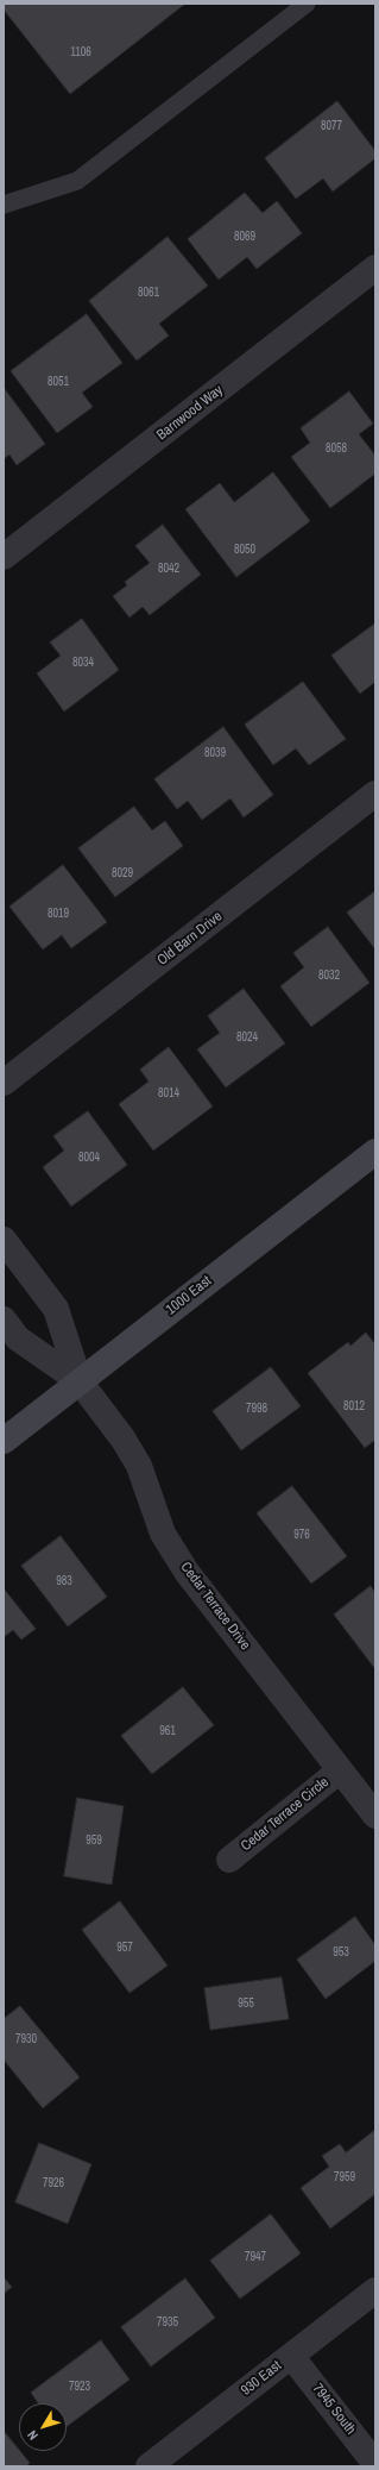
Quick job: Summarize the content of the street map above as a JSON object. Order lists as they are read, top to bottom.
{
  "streets": {
    "street": [
      "Barnwood Way",
      "Old Barn Drive",
      "1000 East",
      "Cedar Terrace Drive",
      "Cedar Terrace Circle",
      "930 East",
      "7945 South"
    ]
  },
  "crossings": [
    ["1000 East", "Cedar Terrace Drive"],
    ["Cedar Terrace Drive", "Cedar Terrace Circle"],
    ["930 East", "7945 South"]
  ],
  "house_numbers": [
    "1106",
    "8077",
    "8069",
    "8061",
    "8051",
    "8058",
    "8050",
    "8042",
    "8034",
    "8039",
    "8029",
    "8019",
    "8032",
    "8024",
    "8014",
    "8004",
    "8012",
    "7998",
    "976",
    "983",
    "961",
    "959",
    "957",
    "953",
    "955",
    "7930",
    "7959",
    "7926",
    "7947",
    "7935",
    "7923"
  ],
  "north": "bottom left"
}
